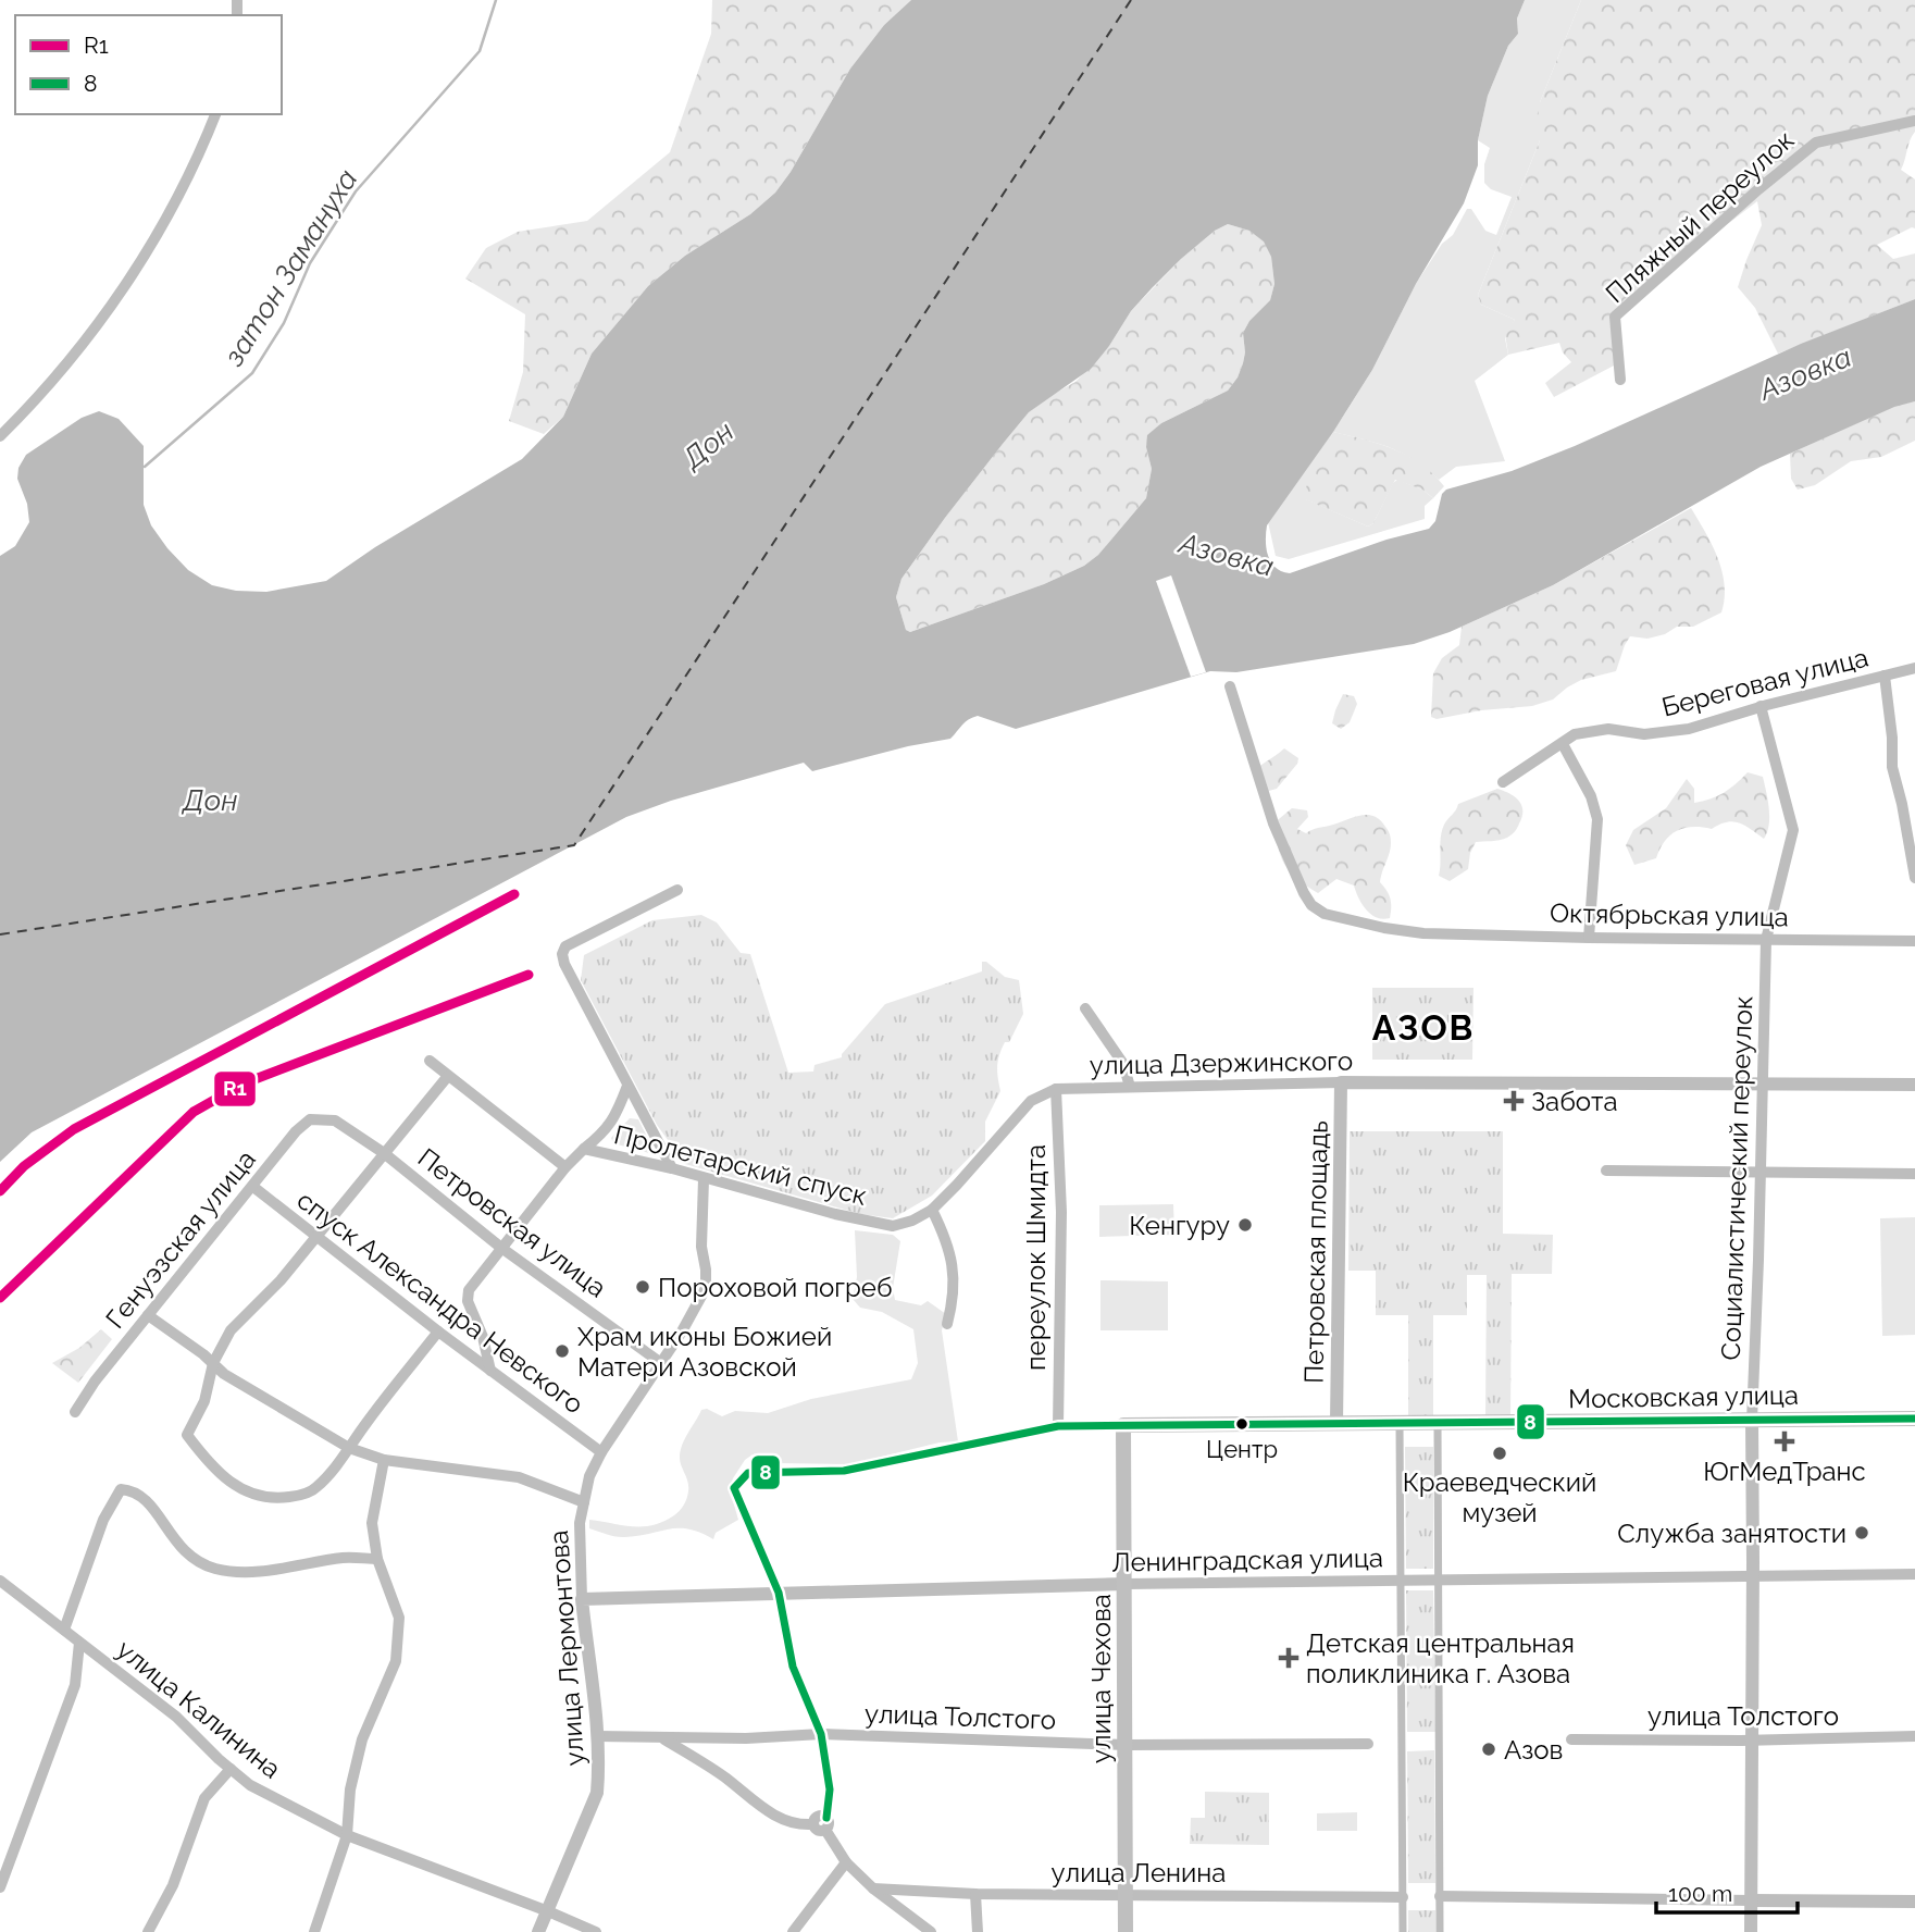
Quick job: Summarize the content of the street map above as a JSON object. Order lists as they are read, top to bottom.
{
  "streets": {
    "main road": ["Московская улица", "улица Чехова"],
    "street": [
      "Пляжный переулок",
      "Береговая улица",
      "Октябрьская улица",
      "улица Дзержинского",
      "Пролетарский спуск",
      "Социалистический переулок",
      "Петровская улица",
      "Генуэзская улица",
      "Петровская площадь",
      "переулок Шмидта",
      "спуск Александра Невского",
      "Ленинградская улица",
      "улица Лермонтова",
      "улица Калинина",
      "улица Толстого",
      "улица Ленина"
    ]
  },
  "crossings": [
    ["Береговая улица", "Социалистический переулок"],
    ["Октябрьская улица", "Социалистический переулок"],
    ["улица Дзержинского", "Пролетарский спуск"],
    ["улица Дзержинского", "Социалистический переулок"],
    ["улица Дзержинского", "Петровская площадь"],
    ["улица Дзержинского", "переулок Шмидта"],
    ["Пролетарский спуск", "Петровская улица"],
    ["Пролетарский спуск", "спуск Александра Невского"],
    ["Пролетарский спуск", "улица Лермонтова"],
    ["Социалистический переулок", "Московская улица"],
    ["Социалистический переулок", "Ленинградская улица"],
    ["Социалистический переулок", "улица Толстого"],
    ["Петровская улица", "Генуэзская улица"],
    ["Петровская улица", "улица Лермонтова"],
    ["Генуэзская улица", "спуск Александра Невского"],
    ["Петровская площадь", "Московская улица"],
    ["переулок Шмидта", "Московская улица"],
    ["спуск Александра Невского", "улица Лермонтова"],
    ["Московская улица", "Ленинградская улица"],
    ["Московская улица", "улица Чехова"],
    ["Ленинградская улица", "улица Лермонтова"],
    ["Ленинградская улица", "улица Чехова"],
    ["улица Лермонтова", "улица Калинина"],
    ["улица Лермонтова", "улица Толстого"],
    ["улица Чехова", "улица Толстого"],
    ["улица Чехова", "улица Ленина"]
  ],
  "districts": ["АЗОВ"],
  "water": ["затон Замануха", "Азовка", "Дон"],
  "places": {
    "health": ["Забота", "ЮгМедТранс", "Детская центральная поликлиника г. Азова"],
    "other": [
      "Кенгуру",
      "Пороховой погреб",
      "Храм иконы Божией Матери Азовской",
      "Центр",
      "Краеведческий музей",
      "Служба занятости",
      "Азов"
    ]
  },
  "lines": ["transit line R1", "transit line 8"],
  "legend": ["R1", "8"],
  "scale_bar": "100 m"
}
